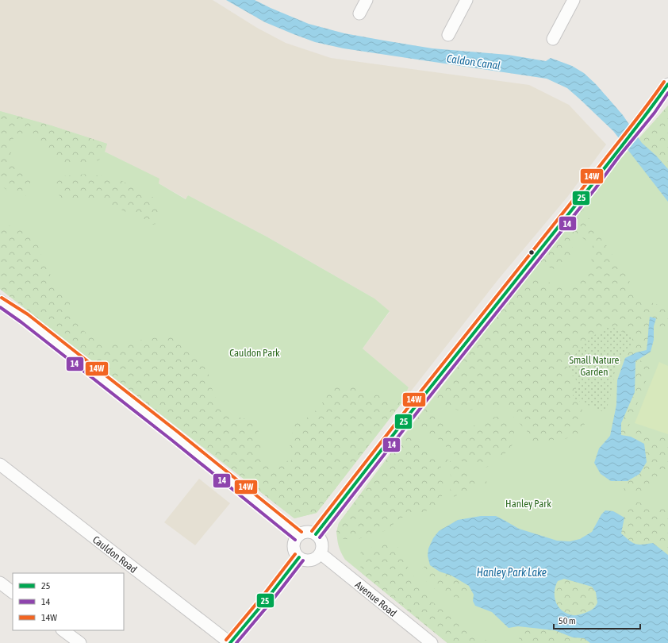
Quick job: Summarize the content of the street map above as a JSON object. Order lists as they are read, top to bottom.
{
  "streets": {
    "street": ["Cauldon Road", "Avenue Road"]
  },
  "water": ["Caldon Canal", "Hanley Park Lake"],
  "parks": ["Cauldon Park", "Small Nature Garden", "Hanley Park"],
  "lines": ["transit line 14W", "transit line 25", "transit line 14"],
  "legend": ["25", "14", "14W"],
  "scale_bar": "50 m"
}
